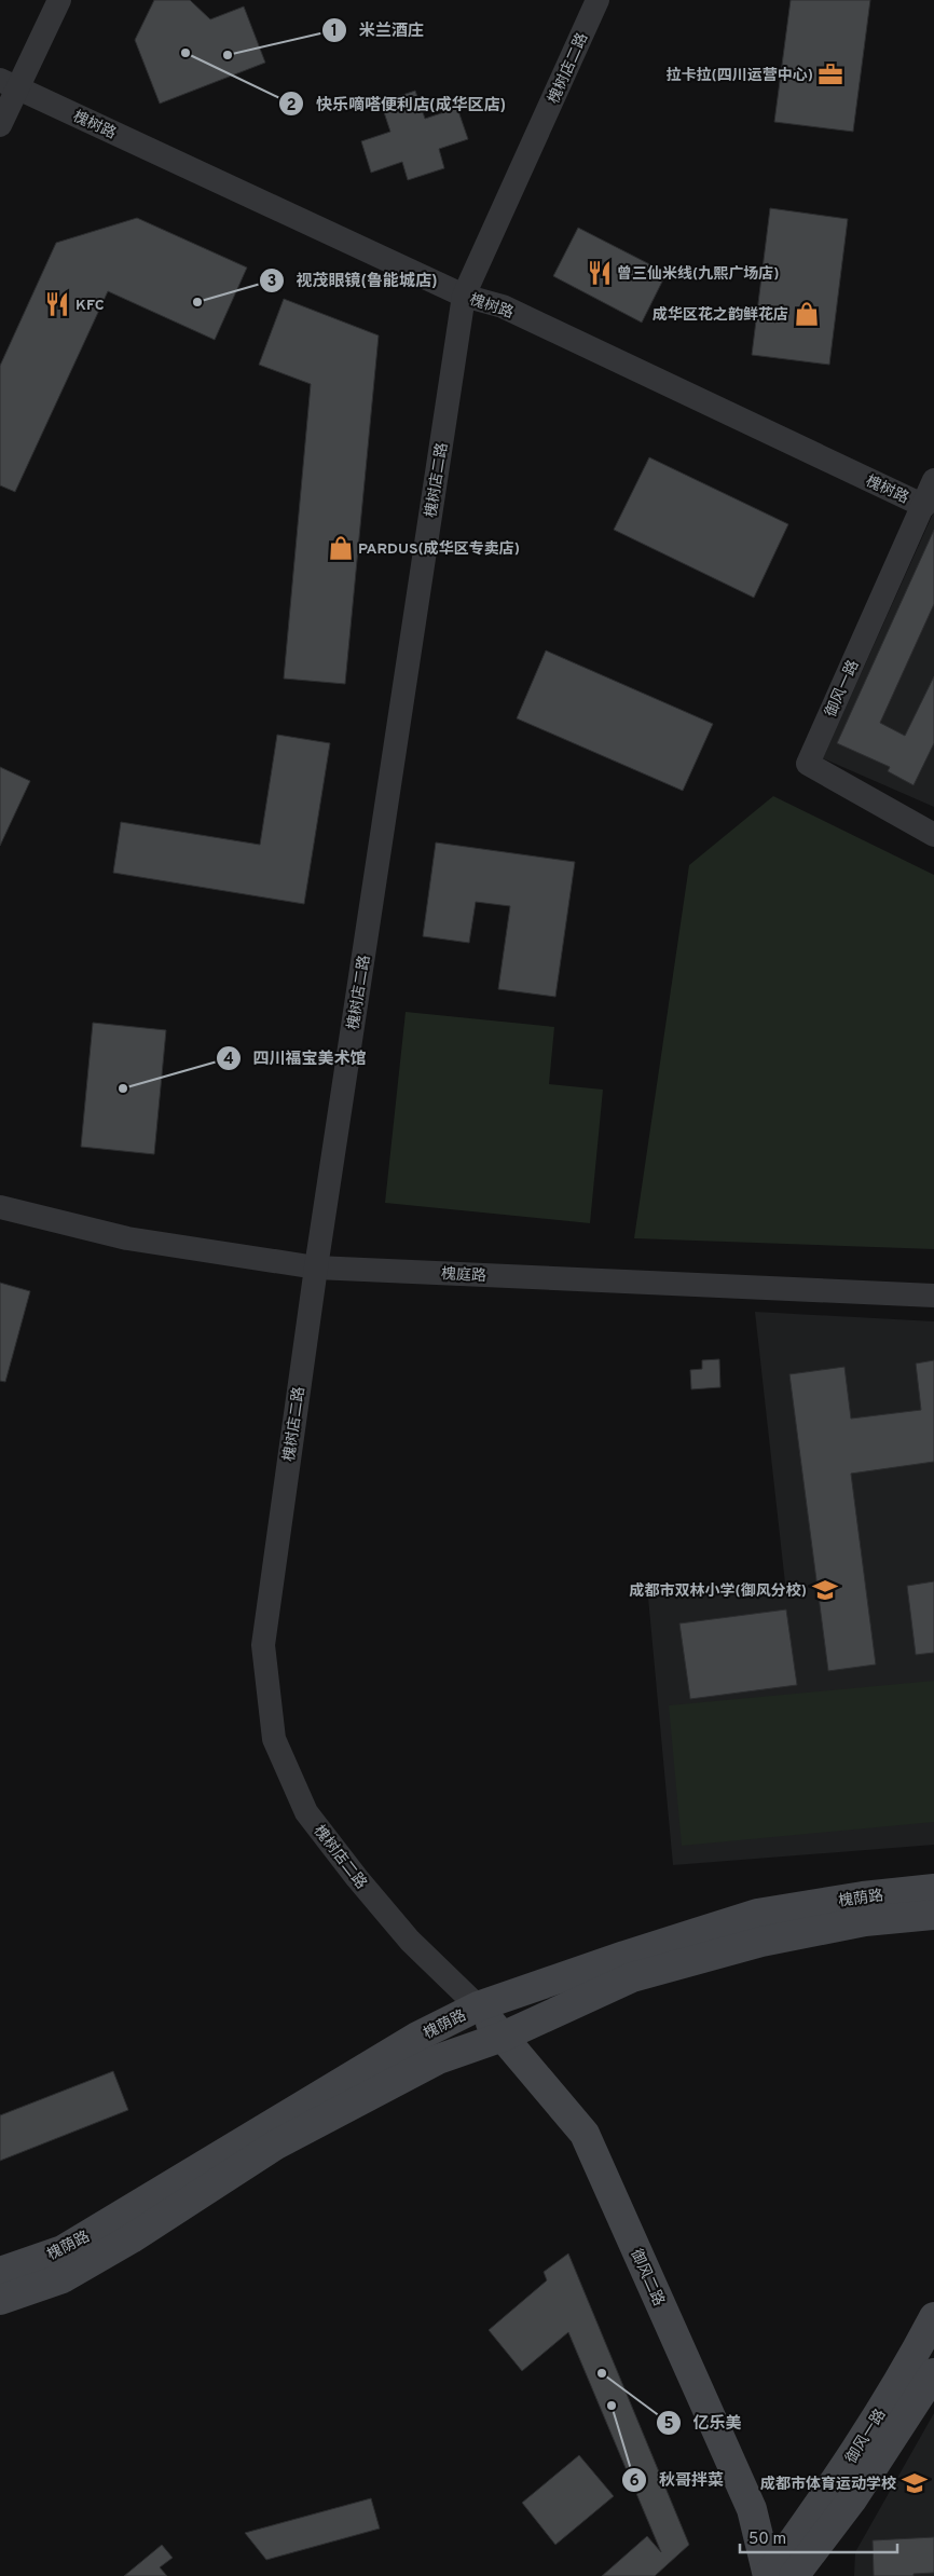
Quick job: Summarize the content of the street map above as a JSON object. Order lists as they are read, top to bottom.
{
  "streets": {
    "main road": ["御风一路", "槐荫路", "御风二路"],
    "street": ["槐树店二路", "槐树路", "槐庭路"]
  },
  "crossings": [
    ["槐树店二路", "槐树路"],
    ["槐树店二路", "槐庭路"],
    ["槐树店二路", "槐荫路"],
    ["槐树店二路", "御风二路"],
    ["槐树路", "御风一路"],
    ["御风一路", "御风二路"],
    ["槐荫路", "御风二路"]
  ],
  "places": {
    "other": [
      "快乐嘀嗒便利店(成华区店)",
      "米兰酒庄",
      "视茂眼镜(鲁能城店)",
      "四川福宝美术馆",
      "亿乐美",
      "秋哥拌菜"
    ],
    "office": ["拉卡拉(四川运营中心)"],
    "restaurant": ["曾三仙米线(九熙广场店)", "KFC"],
    "shop": ["成华区花之韵鲜花店", "PARDUS(成华区专卖店)"],
    "school or university": ["成都市双林小学(御风分校)", "成都市体育运动学校"]
  },
  "scale_bar": "50 m"
}
